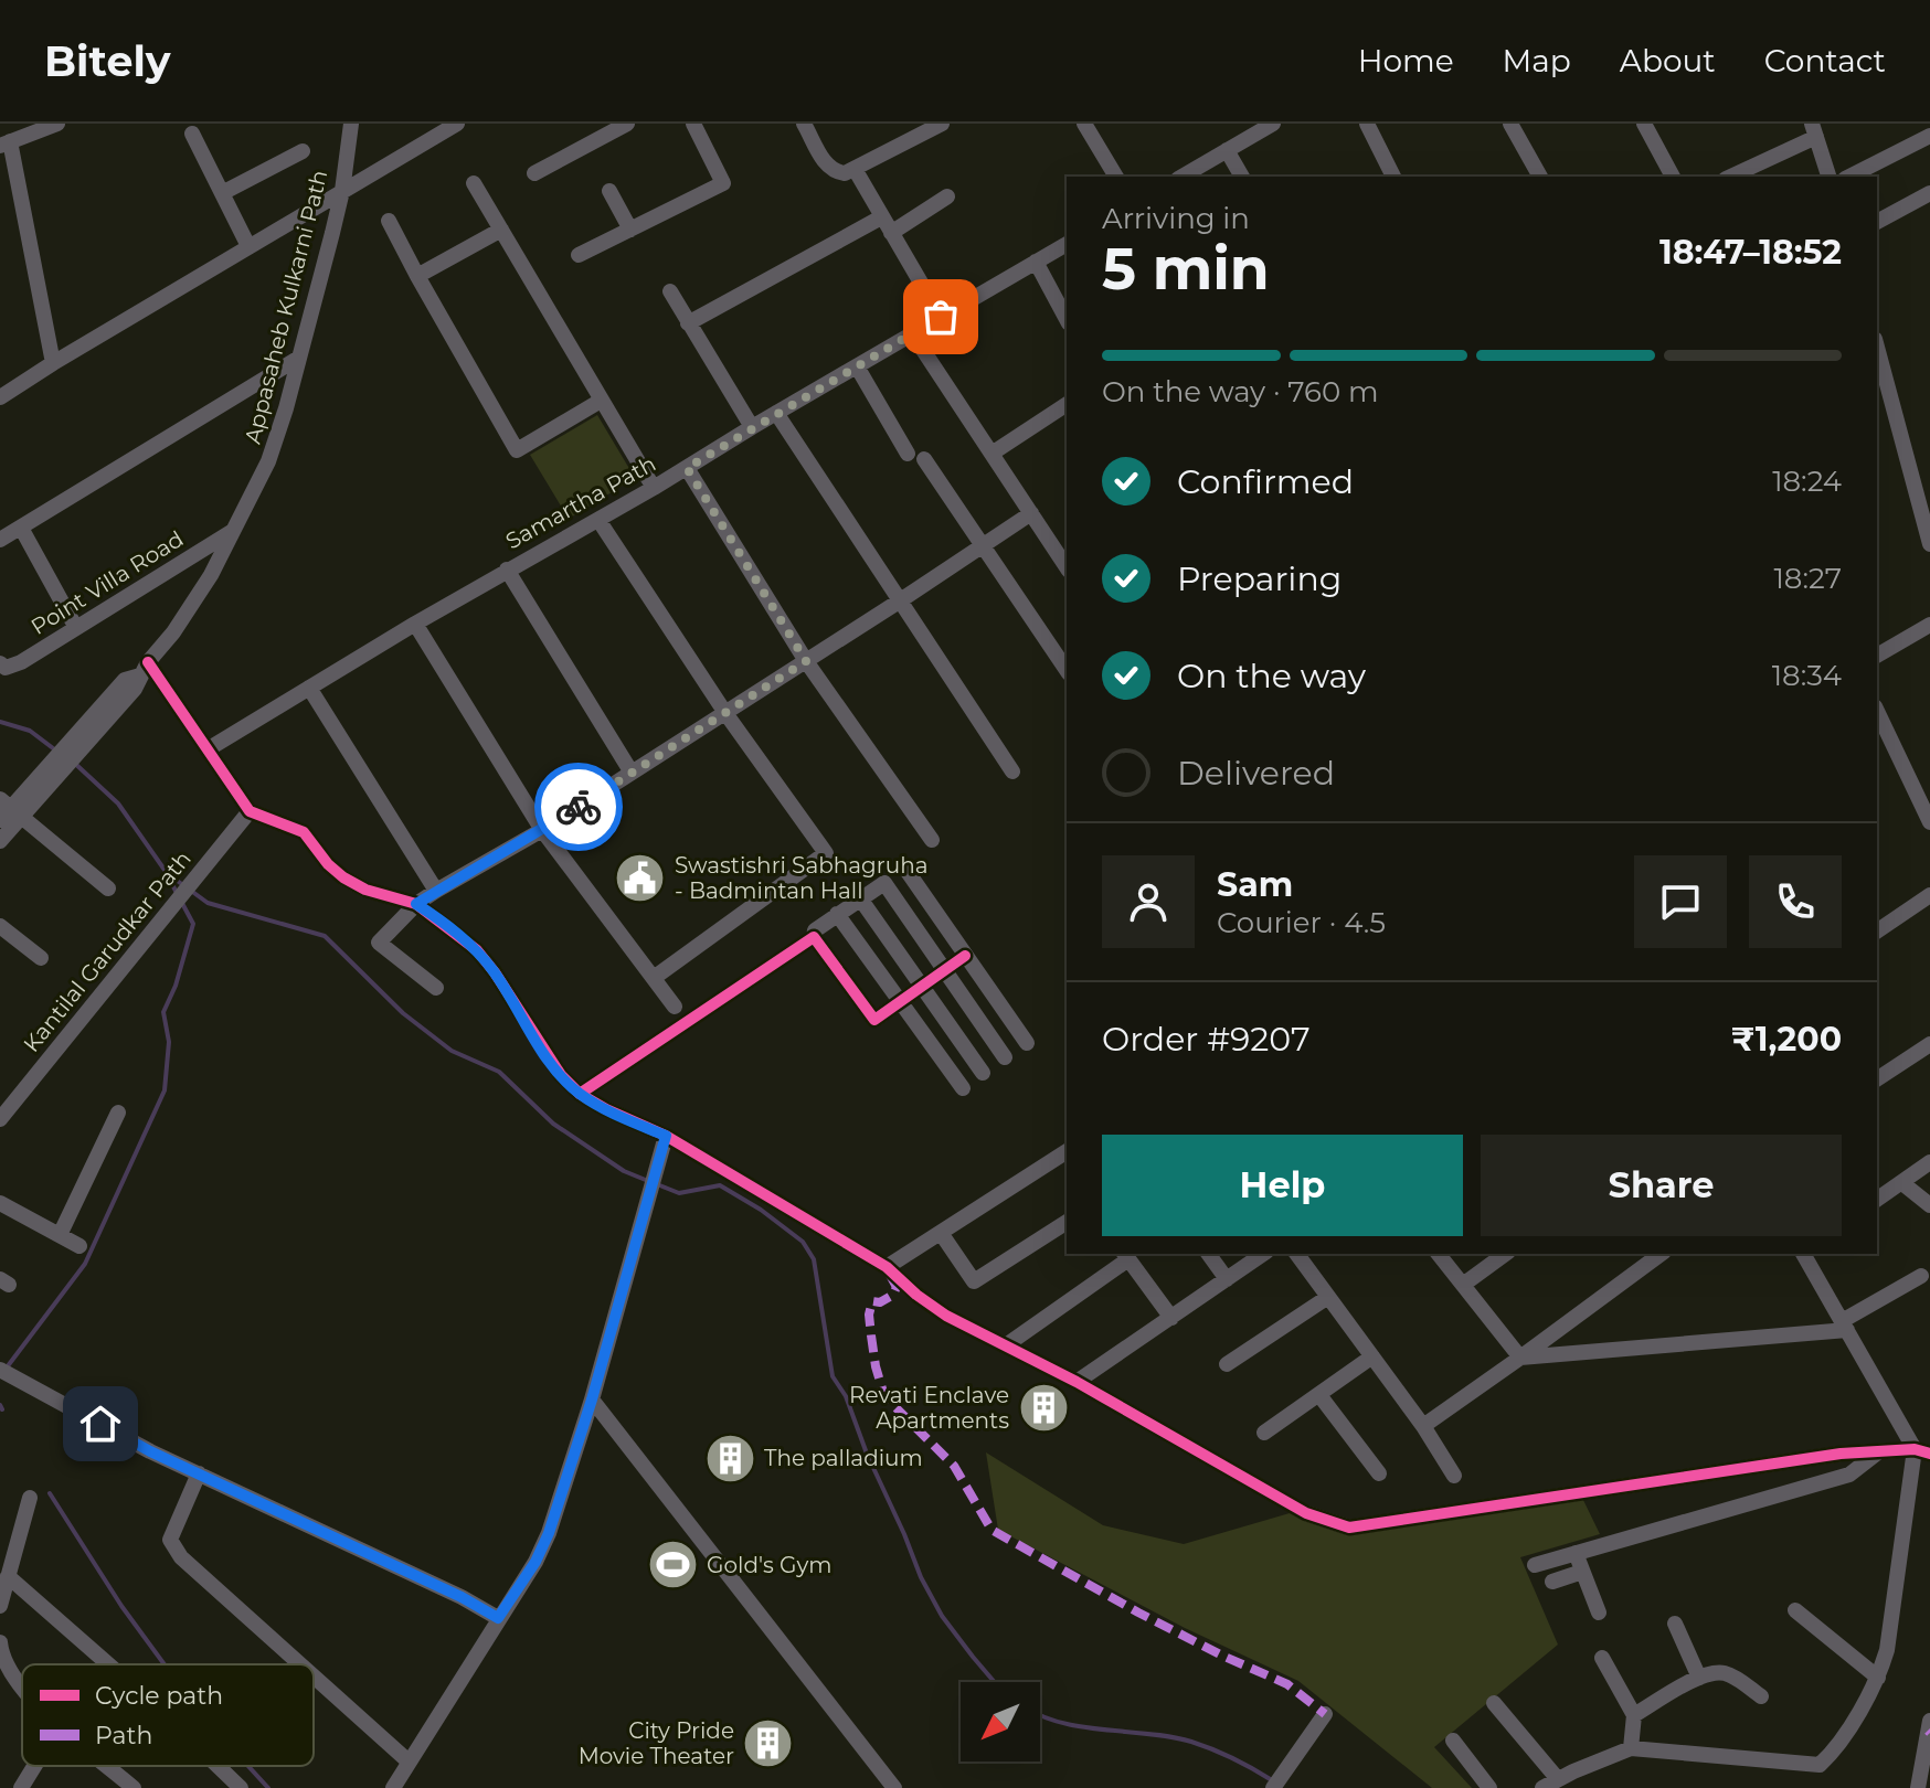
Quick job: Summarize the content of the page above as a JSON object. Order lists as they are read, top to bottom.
{
  "streets": {
    "street": [
      "Appasaheb Kulkarni Path",
      "Samartha Path",
      "Point Villa Road",
      "Kantilal Garudkar Path"
    ]
  },
  "crossings": [
    ["Appasaheb Kulkarni Path", "Point Villa Road"]
  ],
  "places": {
    "public building": ["Swastishri Sabhagruha - Badmintan Hall"],
    "building": ["Revati Enclave Apartments", "The palladium", "City Pride Movie Theater"],
    "sports": ["Gold's Gym"]
  },
  "legend": ["Cycle path", "Path"],
  "north": "bottom left",
  "page": {
    "header": "Bitely",
    "nav": [
      "Home",
      "Map",
      "About",
      "Contact"
    ],
    "heading": ["5 min", "Arriving in", "18:47–18:52"],
    "panel": [
      "Sam",
      "Courier · 4.5",
      "Order #9207",
      "₹1,200"
    ],
    "bar": "On the way · 760 m",
    "list": [
      ["Confirmed", "18:24"],
      ["Preparing", "18:27"],
      ["On the way", "18:34"],
      "Delivered"
    ],
    "buttons": ["Help", "Share"]
  }
}
